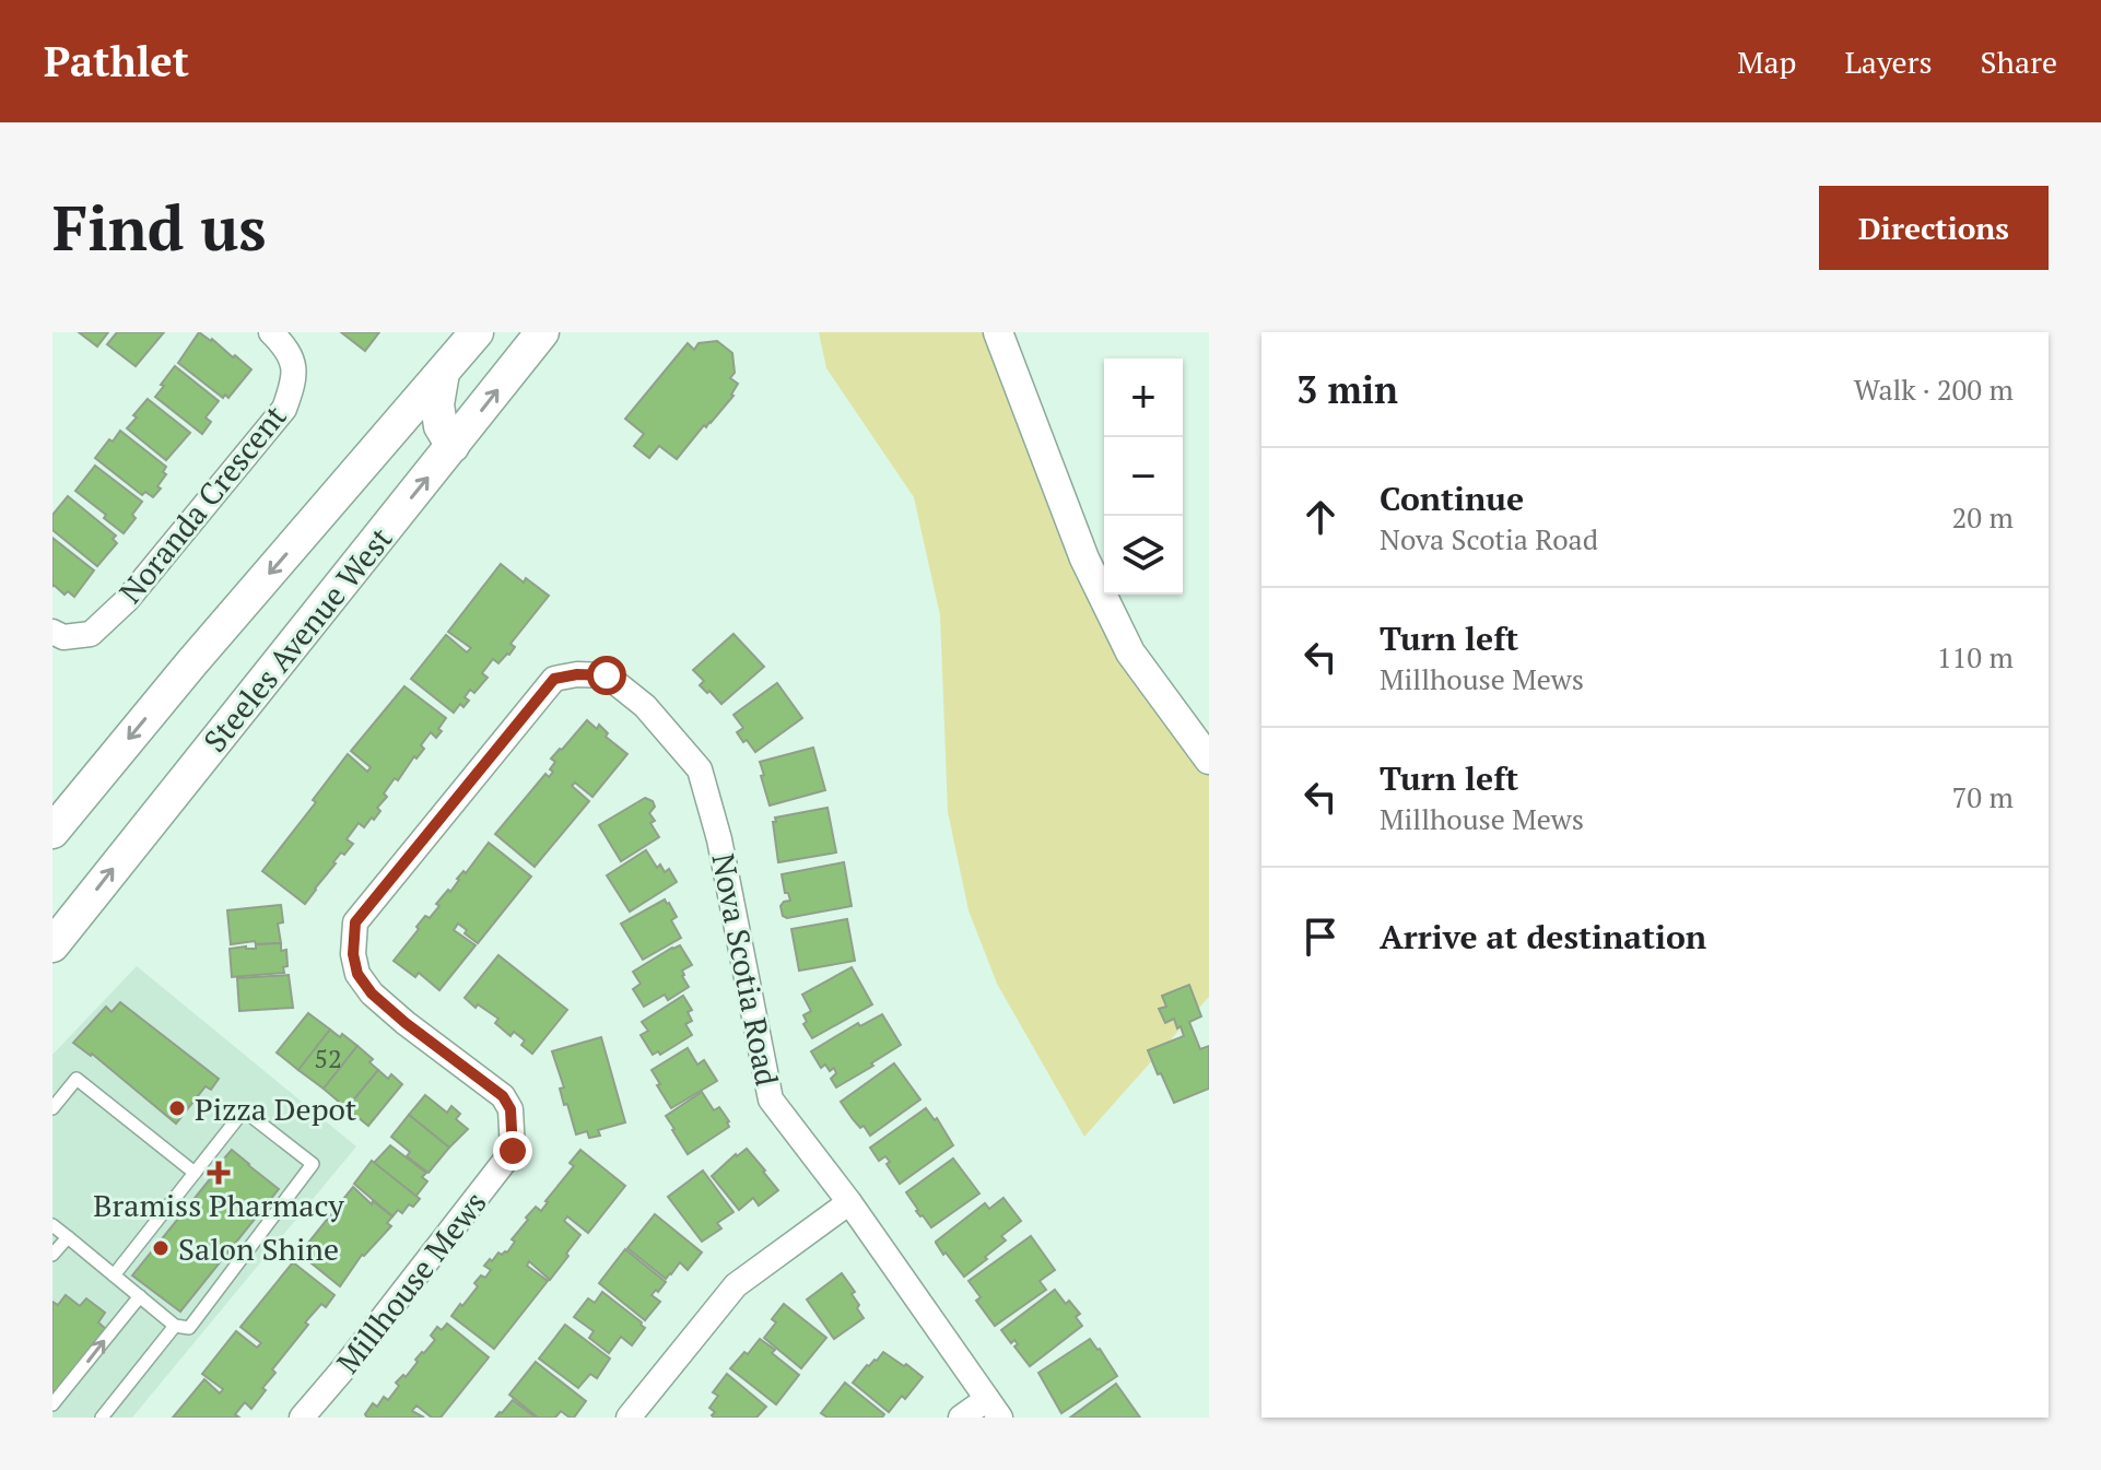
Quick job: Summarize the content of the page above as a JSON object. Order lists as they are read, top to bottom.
{
  "streets": {
    "main road": ["Steeles Avenue West"],
    "street": ["Noranda Crescent", "Nova Scotia Road", "Millhouse Mews"]
  },
  "crossings": [
    ["Nova Scotia Road", "Millhouse Mews"]
  ],
  "places": {
    "other": ["Pizza Depot", "Salon Shine"],
    "health": ["Bramiss Pharmacy"]
  },
  "house_numbers": ["52"],
  "page": {
    "header": "Pathlet",
    "nav": ["Map", "Layers", "Share"],
    "buttons": "Directions",
    "title": "Find us",
    "heading": ["3 min", "Walk · 200 m"],
    "map_buttons": ["+", "−"],
    "list": [
      ["Continue", "Nova Scotia Road", "20 m"],
      ["Turn left", "Millhouse Mews", "110 m"],
      ["Turn left", "Millhouse Mews", "70 m"],
      "Arrive at destination"
    ]
  }
}
